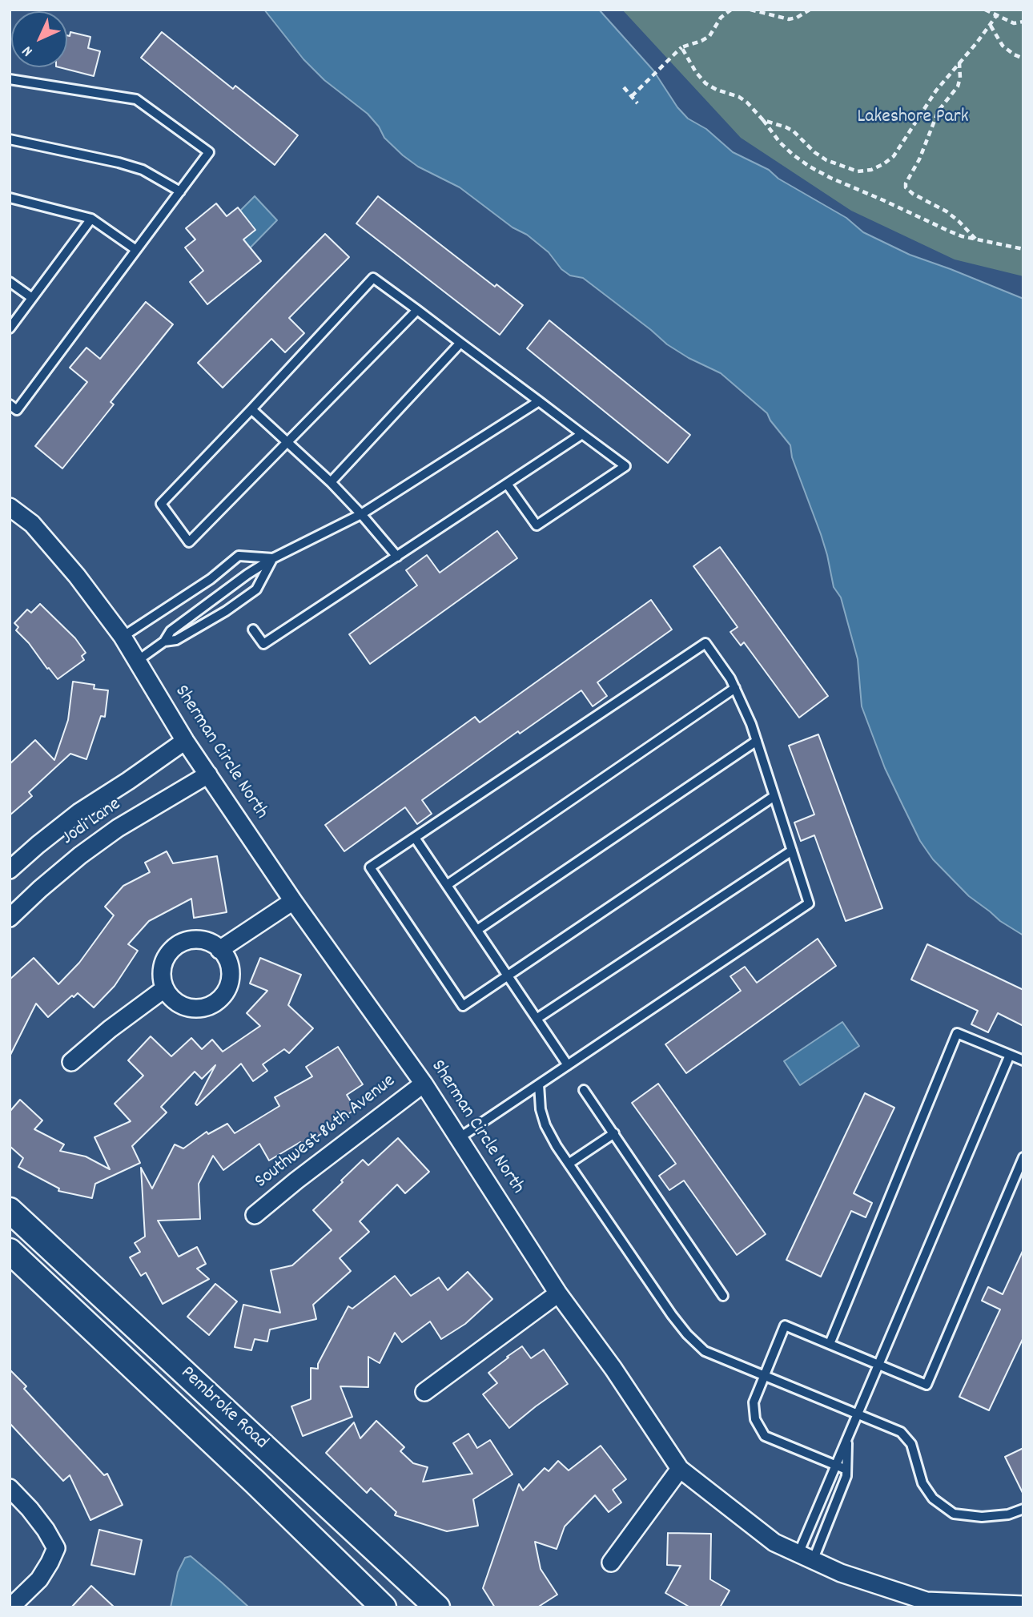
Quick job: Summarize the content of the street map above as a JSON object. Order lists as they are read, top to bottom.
{
  "streets": {
    "main road": ["Pembroke Road"],
    "street": ["Sherman Circle North", "Jodi Lane", "Southwest 86th Avenue"]
  },
  "crossings": [
    ["Sherman Circle North", "Jodi Lane"],
    ["Sherman Circle North", "Southwest 86th Avenue"]
  ],
  "parks": ["Lakeshore Park"],
  "north": "bottom left"
}
